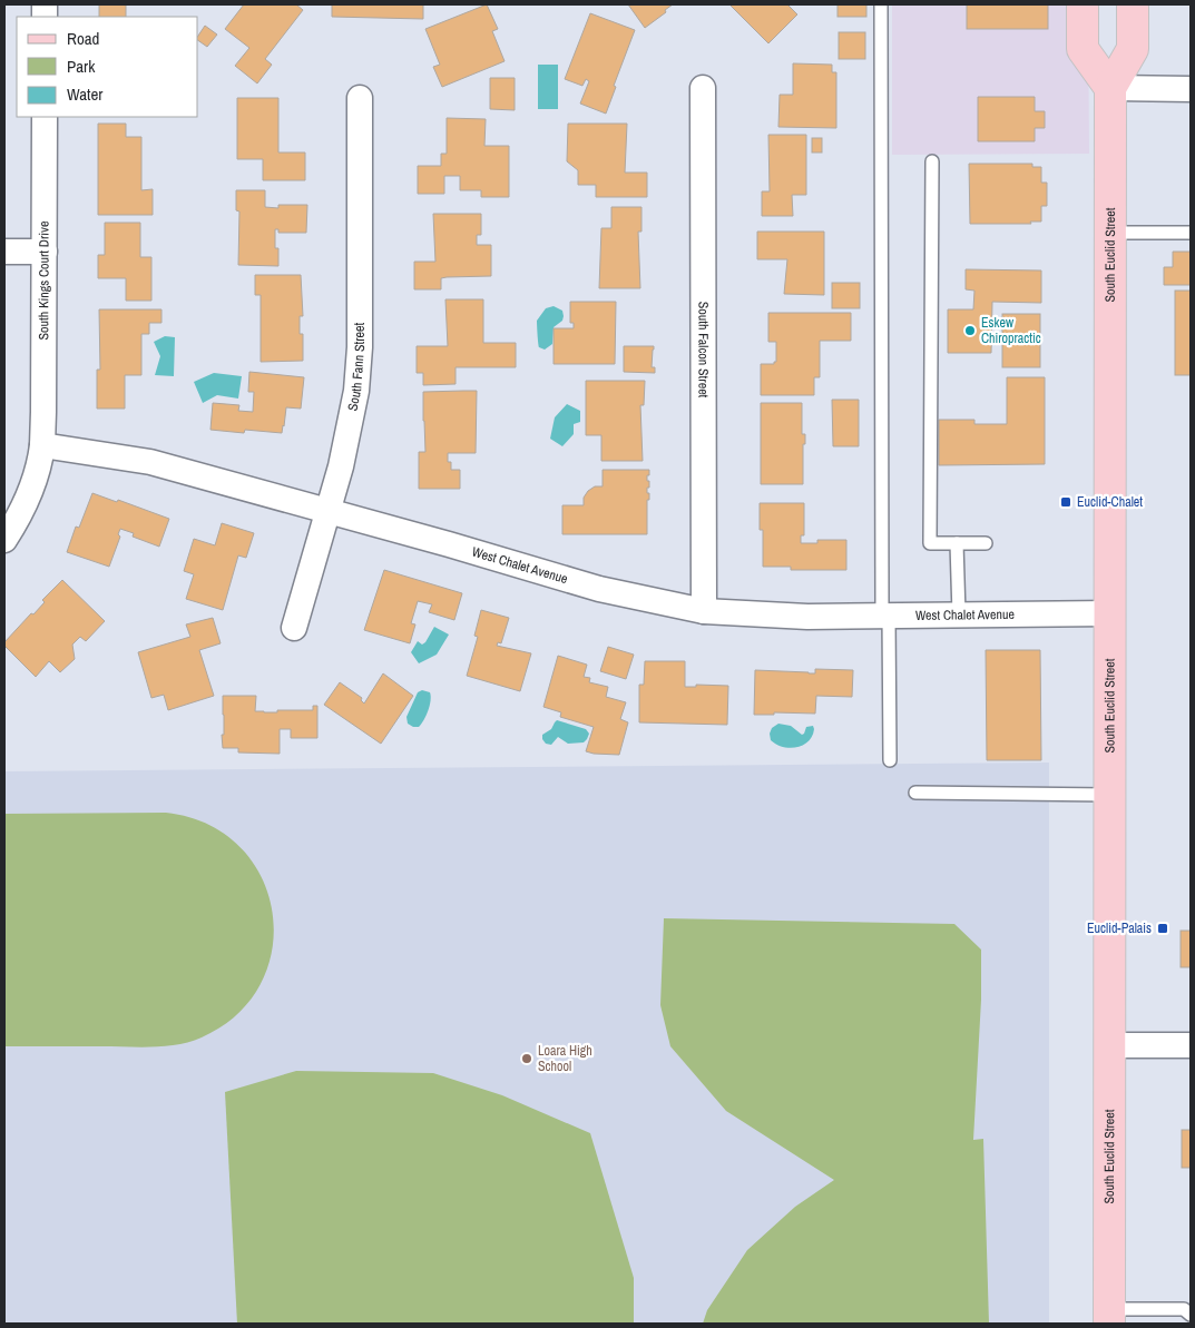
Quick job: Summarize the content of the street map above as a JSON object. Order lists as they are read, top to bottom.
{
  "streets": {
    "main road": ["South Euclid Street"],
    "street": [
      "South Kings Court Drive",
      "South Falcon Street",
      "South Fann Street",
      "West Chalet Avenue"
    ]
  },
  "crossings": [
    ["South Euclid Street", "West Chalet Avenue"],
    ["South Kings Court Drive", "West Chalet Avenue"],
    ["South Falcon Street", "West Chalet Avenue"],
    ["South Fann Street", "West Chalet Avenue"]
  ],
  "places": {
    "other": ["Eskew Chiropractic", "Loara High School"],
    "transit": ["Euclid-Chalet", "Euclid-Palais"]
  },
  "legend": ["Road", "Park", "Water"]
}
